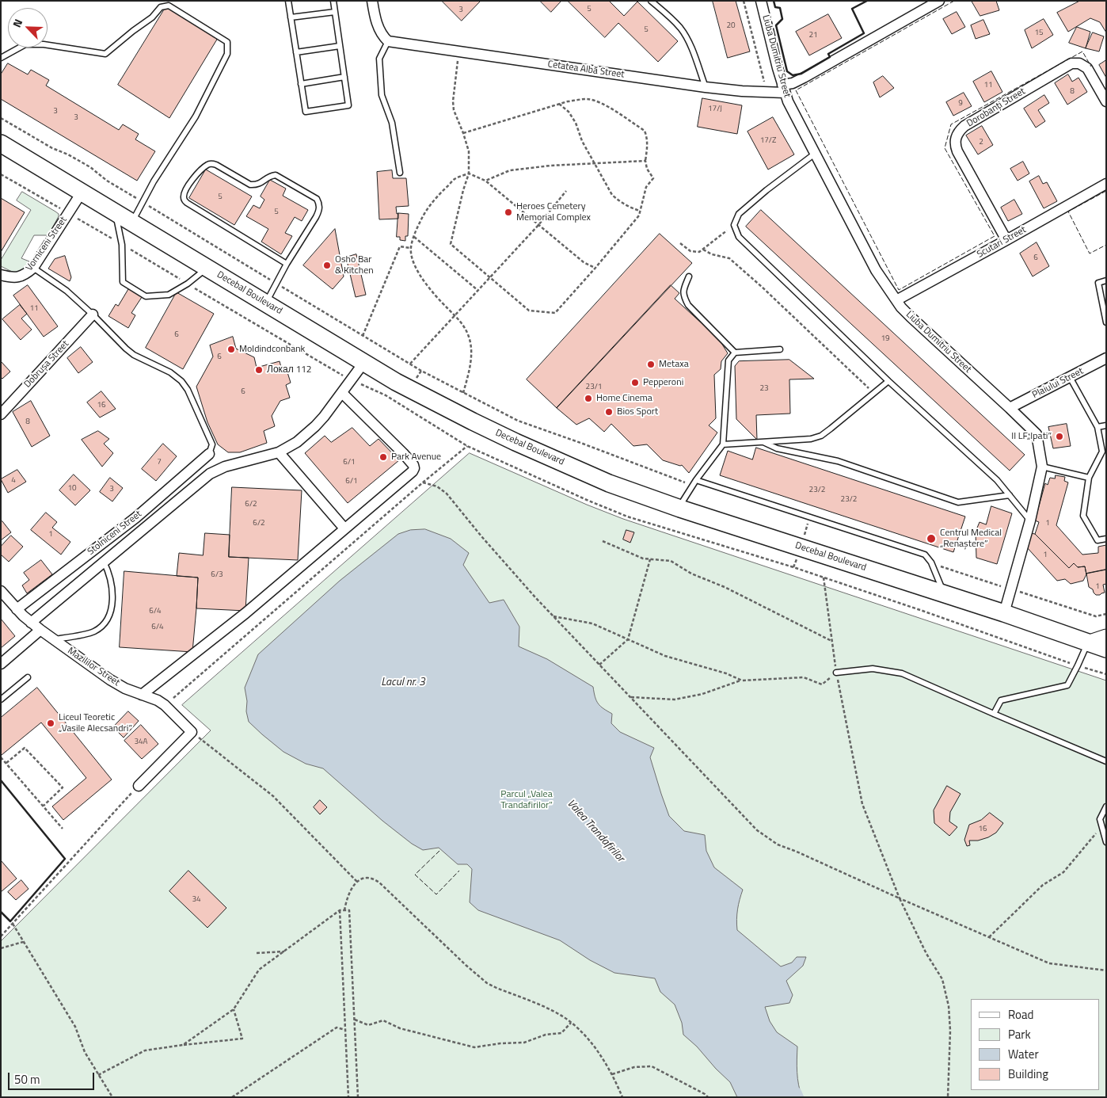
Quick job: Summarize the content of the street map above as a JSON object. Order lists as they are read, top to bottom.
{
  "streets": {
    "main road": ["Decebal Boulevard"],
    "street": [
      "Liuba Dumitriu Street",
      "Cetatea Albă Street",
      "Dorobanți Street",
      "Scutari Street",
      "Vorniceni Street",
      "Dobrușa Street",
      "Plaiului Street",
      "Stolniceni Street",
      "Mazililor Street"
    ]
  },
  "crossings": [
    ["Liuba Dumitriu Street", "Cetatea Albă Street"],
    ["Liuba Dumitriu Street", "Scutari Street"],
    ["Liuba Dumitriu Street", "Decebal Boulevard"],
    ["Liuba Dumitriu Street", "Plaiului Street"],
    ["Dorobanți Street", "Scutari Street"],
    ["Vorniceni Street", "Decebal Boulevard"],
    ["Stolniceni Street", "Mazililor Street"]
  ],
  "water": ["Lacul nr. 3", "Valea Trandafirilor"],
  "parks": ["Parcul „Valea Trandafirilor”"],
  "places": [
    "Heroes Cemetery Memorial Complex",
    "Osho Bar & Kitchen",
    "Moldindconbank",
    "Metaxa",
    "Локал 112",
    "Pepperoni",
    "Home Cinema",
    "Bios Sport",
    "II LF„Ipati”",
    "Park Avenue",
    "Centrul Medical „Renaștere”",
    "Liceul Teoretic „Vasile Alecsandri”"
  ],
  "house_numbers": [
    "5",
    "3",
    "20",
    "5",
    "15",
    "21",
    "11",
    "8",
    "9",
    "17/J",
    "3",
    "3",
    "17/Z",
    "2",
    "5",
    "5",
    "6",
    "11",
    "6",
    "19",
    "6",
    "23/1",
    "23",
    "6",
    "16",
    "8",
    "7",
    "6/1",
    "4",
    "6/1",
    "10",
    "3",
    "23/2",
    "23/2",
    "6/2",
    "6/2",
    "1",
    "1",
    "1",
    "6/3",
    "1",
    "6/4",
    "6/4",
    "34A",
    "16",
    "34"
  ],
  "legend": [
    "Road",
    "Park",
    "Water",
    "Building"
  ],
  "scale_bar": "50 m",
  "north": "top left"
}
